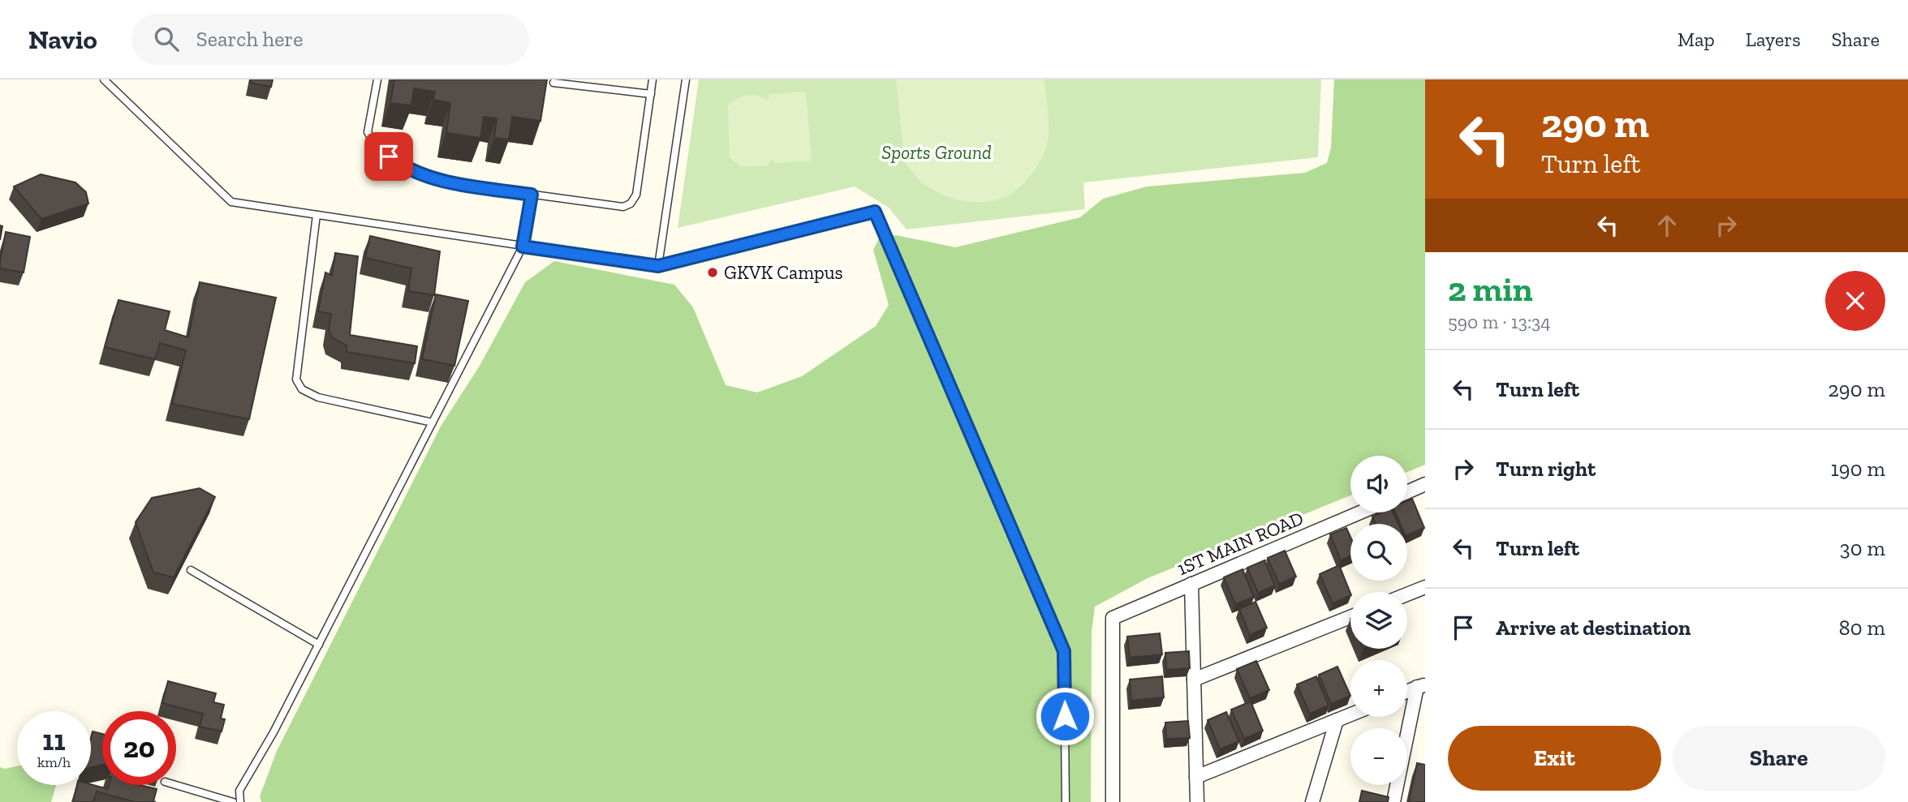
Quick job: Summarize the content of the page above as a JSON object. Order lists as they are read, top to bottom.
{
  "streets": {
    "street": ["1ST MAIN ROAD"]
  },
  "parks": ["Sports Ground"],
  "places": ["GKVK Campus"],
  "page": {
    "header": "Navio",
    "search": "Search here",
    "nav": ["Map", "Layers", "Share"],
    "turn": ["290 m", "Turn left"],
    "heading": ["2 min", "590 m · 13:34"],
    "list": [
      {
        "name": "Turn left",
        "value": "290 m"
      },
      {
        "name": "Turn right",
        "value": "190 m"
      },
      {
        "name": "Turn left",
        "value": "30 m"
      },
      {
        "name": "Arrive at destination",
        "value": "80 m"
      }
    ],
    "map_buttons": ["+", "−"],
    "speed": "11 km/h",
    "limit": "20",
    "buttons": ["Exit", "Share"]
  }
}
